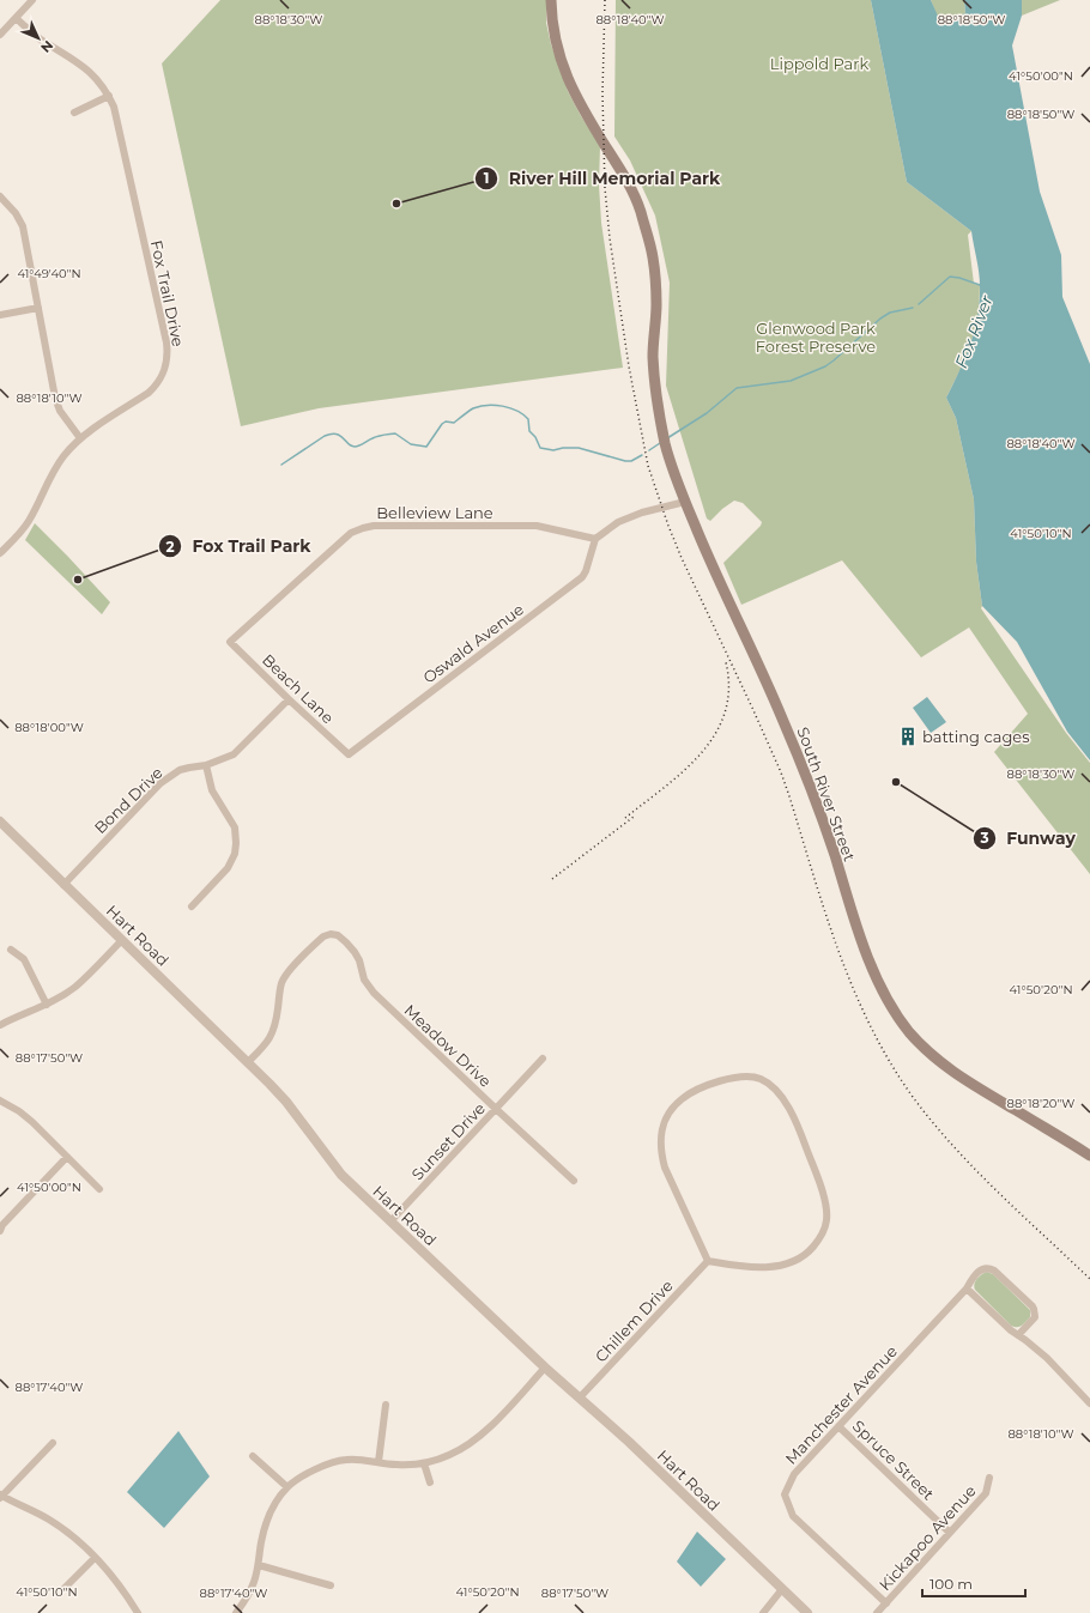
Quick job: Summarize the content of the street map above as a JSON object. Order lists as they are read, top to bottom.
{
  "streets": {
    "main road": ["South River Street"],
    "street": [
      "Fox Trail Drive",
      "Belleview Lane",
      "Oswald Avenue",
      "Beach Lane",
      "Bond Drive",
      "Hart Road",
      "Meadow Drive",
      "Sunset Drive",
      "Chillem Drive",
      "Manchester Avenue",
      "Spruce Street",
      "Kickapoo Avenue"
    ]
  },
  "crossings": [
    ["Belleview Lane", "Oswald Avenue"],
    ["Belleview Lane", "Beach Lane"],
    ["Oswald Avenue", "Beach Lane"],
    ["Beach Lane", "Bond Drive"],
    ["Bond Drive", "Hart Road"],
    ["Hart Road", "Meadow Drive"],
    ["Hart Road", "Sunset Drive"],
    ["Hart Road", "Chillem Drive"],
    ["Meadow Drive", "Sunset Drive"],
    ["Manchester Avenue", "Spruce Street"],
    ["Manchester Avenue", "Kickapoo Avenue"],
    ["Spruce Street", "Kickapoo Avenue"]
  ],
  "water": ["Fox River"],
  "parks": ["Lippold Park", "Glenwood Park Forest Preserve"],
  "places": {
    "other": ["River Hill Memorial Park", "Fox Trail Park", "Funway"],
    "building": ["batting cages"]
  },
  "scale_bar": "100 m",
  "north": "bottom right",
  "coordinates": [
    "88°18'40\"W",
    "88°18'50\"W",
    "88°18'30\"W",
    "41°50'00\"N",
    "41°49'40\"N",
    "88°18'10\"W",
    "41°50'10\"N",
    "88°18'00\"W",
    "41°50'20\"N",
    "88°17'50\"W",
    "88°18'20\"W",
    "88°17'40\"W"
  ]
}
